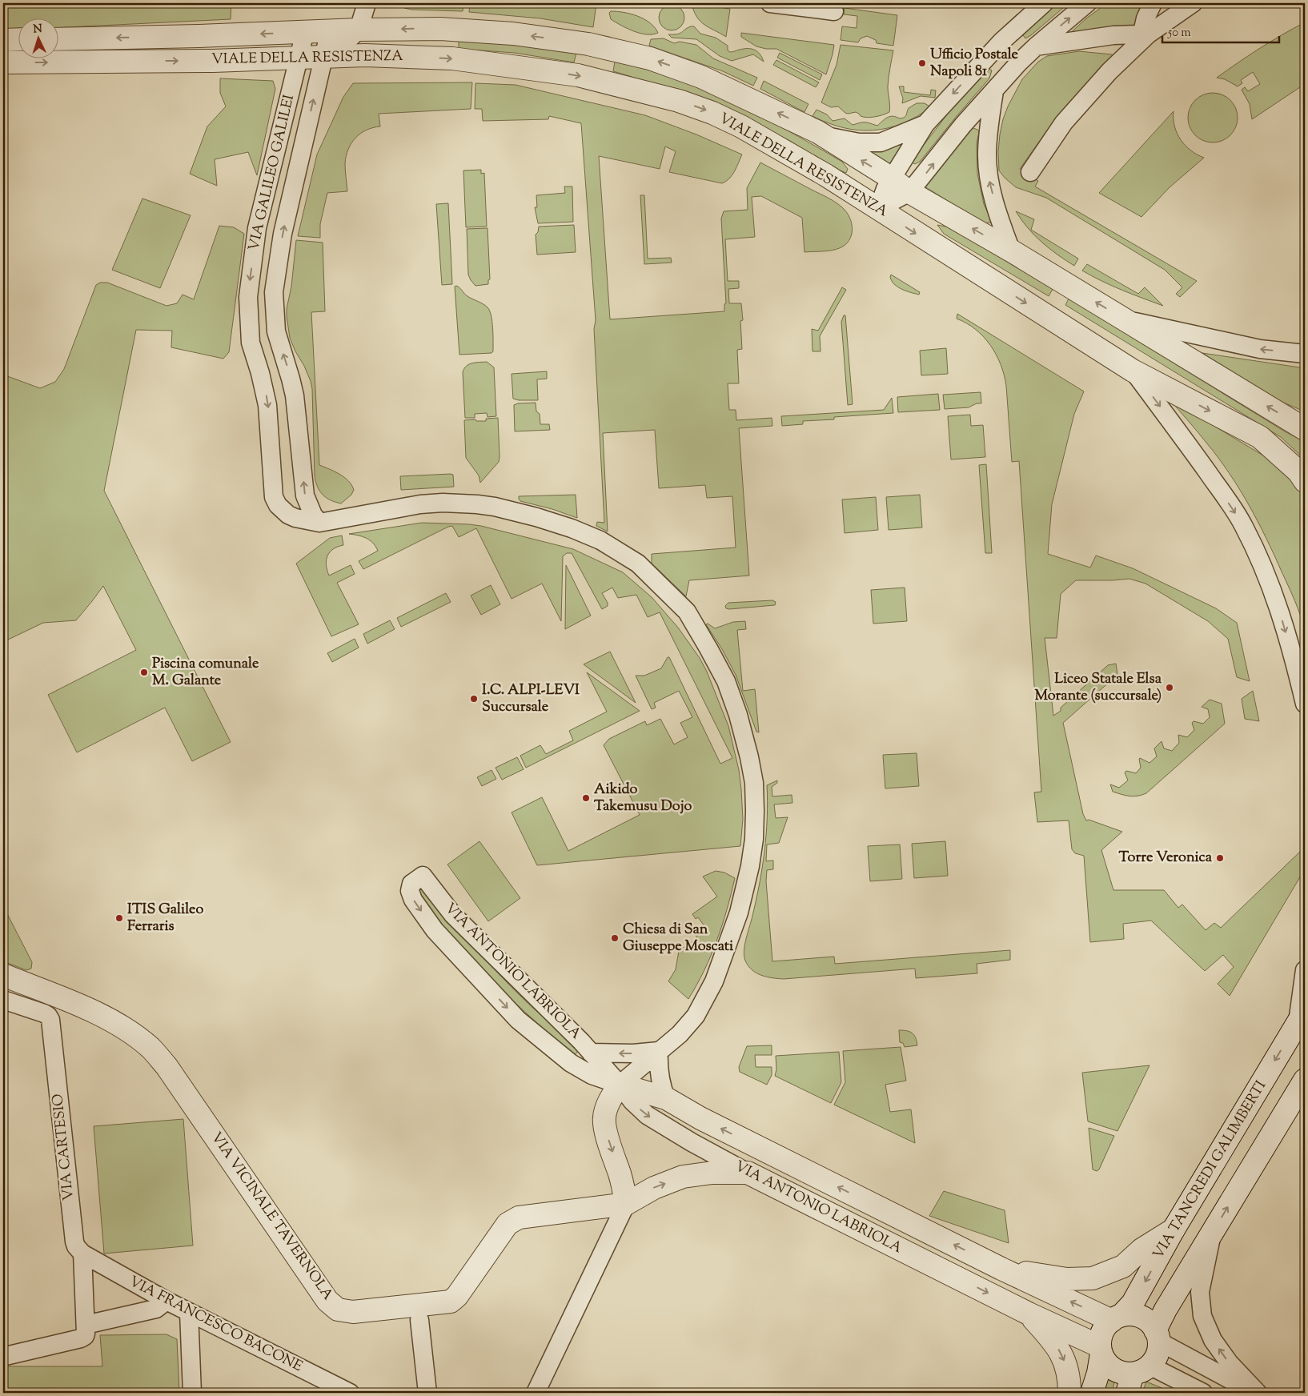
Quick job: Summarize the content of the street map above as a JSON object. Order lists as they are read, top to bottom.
{
  "streets": {
    "street": [
      "VIALE DELLA RESISTENZA",
      "VIA GALILEO GALILEI",
      "VIA ANTONIO LABRIOLA",
      "VIA CARTESIO",
      "VIA TANCREDI GALIMBERTI",
      "VIA VICINALE TAVERNOLA",
      "VIA FRANCESCO BACONE"
    ]
  },
  "crossings": [
    ["VIALE DELLA RESISTENZA", "VIA GALILEO GALILEI"],
    ["VIA GALILEO GALILEI", "VIA ANTONIO LABRIOLA"],
    ["VIA ANTONIO LABRIOLA", "VIA TANCREDI GALIMBERTI"],
    ["VIA CARTESIO", "VIA FRANCESCO BACONE"]
  ],
  "places": [
    "Ufficio Postale Napoli 81",
    "Piscina comunale M. Galante",
    "Liceo Statale Elsa Morante (succursale)",
    "I.C. ALPI-LEVI Succursale",
    "Aikido Takemusu Dojo",
    "Torre Veronica",
    "ITIS Galileo Ferraris",
    "Chiesa di San Giuseppe Moscati"
  ],
  "scale_bar": "50 m",
  "north": "top"
}
